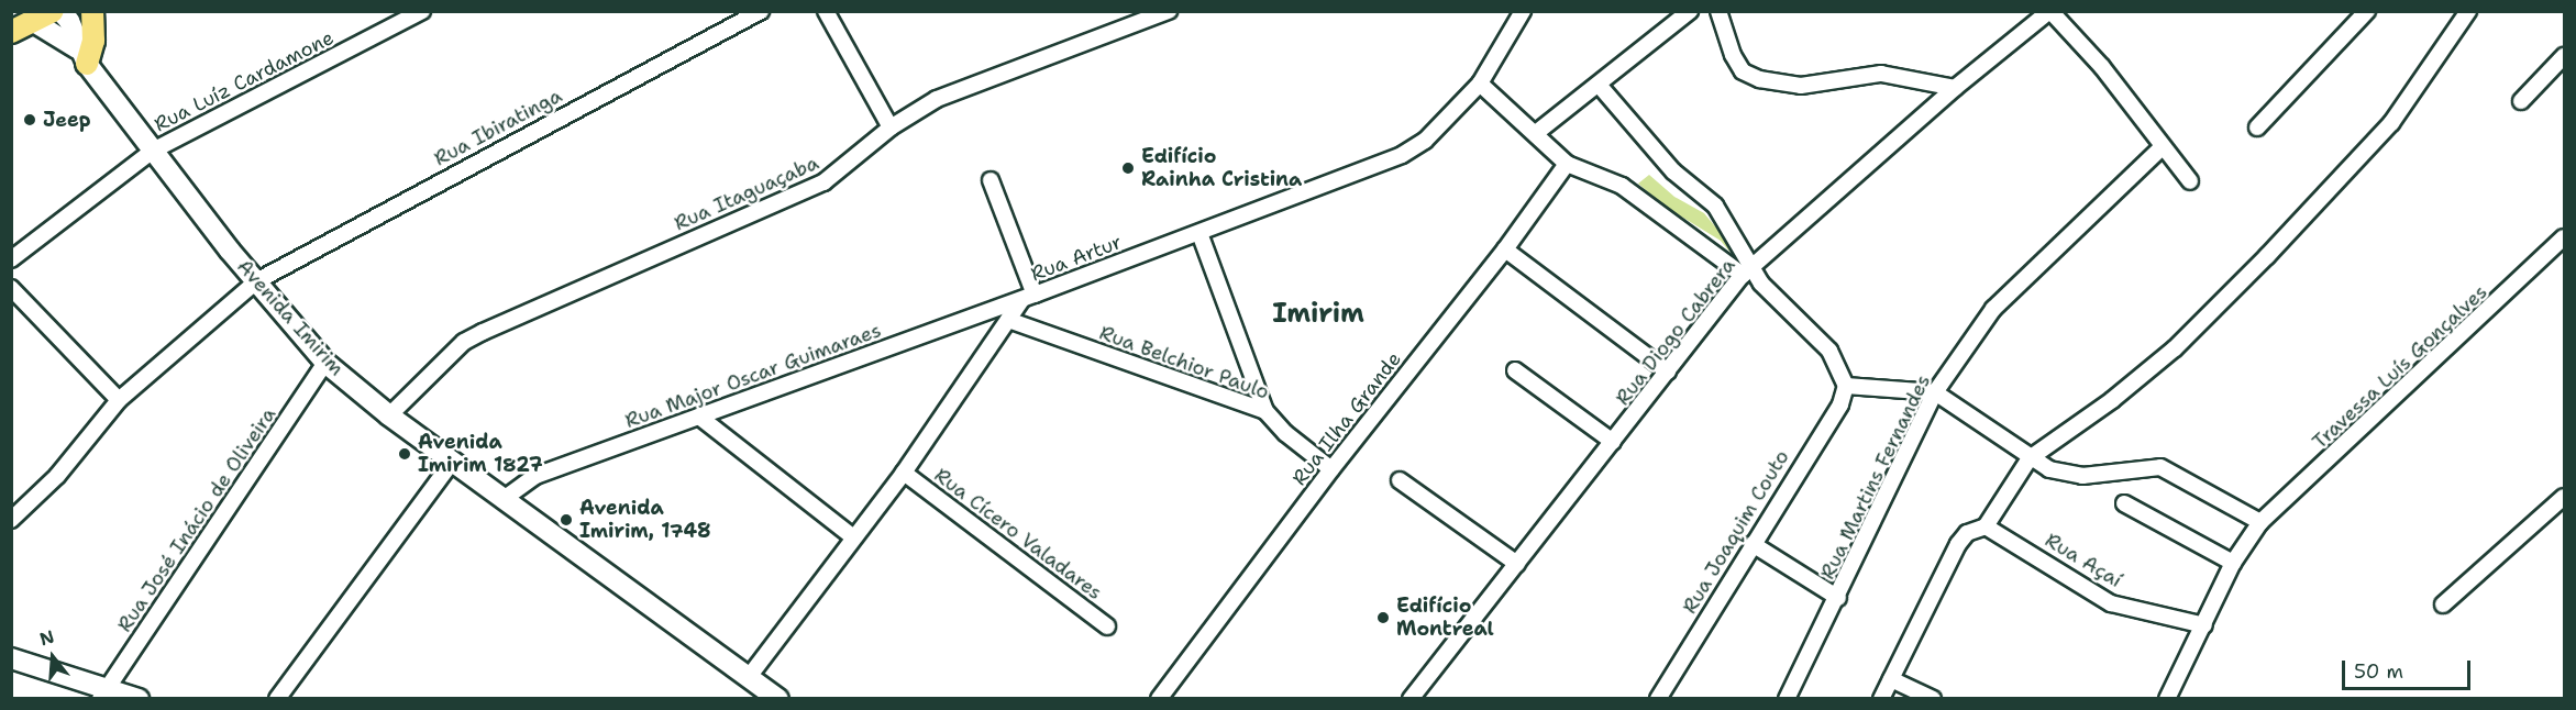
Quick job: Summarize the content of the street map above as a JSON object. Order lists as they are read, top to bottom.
{
  "streets": {
    "main road": ["Avenida Imirim"],
    "street": [
      "Rua Luíz Cardamone",
      "Rua Ibiratinga",
      "Rua Itaguaçaba",
      "Rua Artur",
      "Rua Diogo Cabrera",
      "Rua Belchior Paulo",
      "Travessa Luís Gonçalves",
      "Rua Major Oscar Guimaraes",
      "Rua Ilha Grande",
      "Rua Martins Fernandes",
      "Rua José Inácio de Oliveira",
      "Rua Joaquim Couto",
      "Rua Cícero Valadares",
      "Rua Açaí"
    ]
  },
  "crossings": [
    ["Rua Luíz Cardamone", "Avenida Imirim"],
    ["Rua Ibiratinga", "Avenida Imirim"],
    ["Rua Itaguaçaba", "Avenida Imirim"],
    ["Rua Artur", "Avenida Imirim"],
    ["Rua Artur", "Rua Belchior Paulo"],
    ["Rua Artur", "Rua Major Oscar Guimaraes"],
    ["Rua Artur", "Rua Cícero Valadares"],
    ["Avenida Imirim", "Rua Major Oscar Guimaraes"],
    ["Avenida Imirim", "Rua José Inácio de Oliveira"],
    ["Rua Belchior Paulo", "Rua Ilha Grande"],
    ["Travessa Luís Gonçalves", "Rua Açaí"]
  ],
  "districts": ["Imirim"],
  "places": [
    "Jeep",
    "Edifício Rainha Cristina",
    "Avenida Imirim 1827",
    "Avenida Imirim, 1748",
    "Edifício Montreal"
  ],
  "scale_bar": "50 m",
  "north": "top"
}
